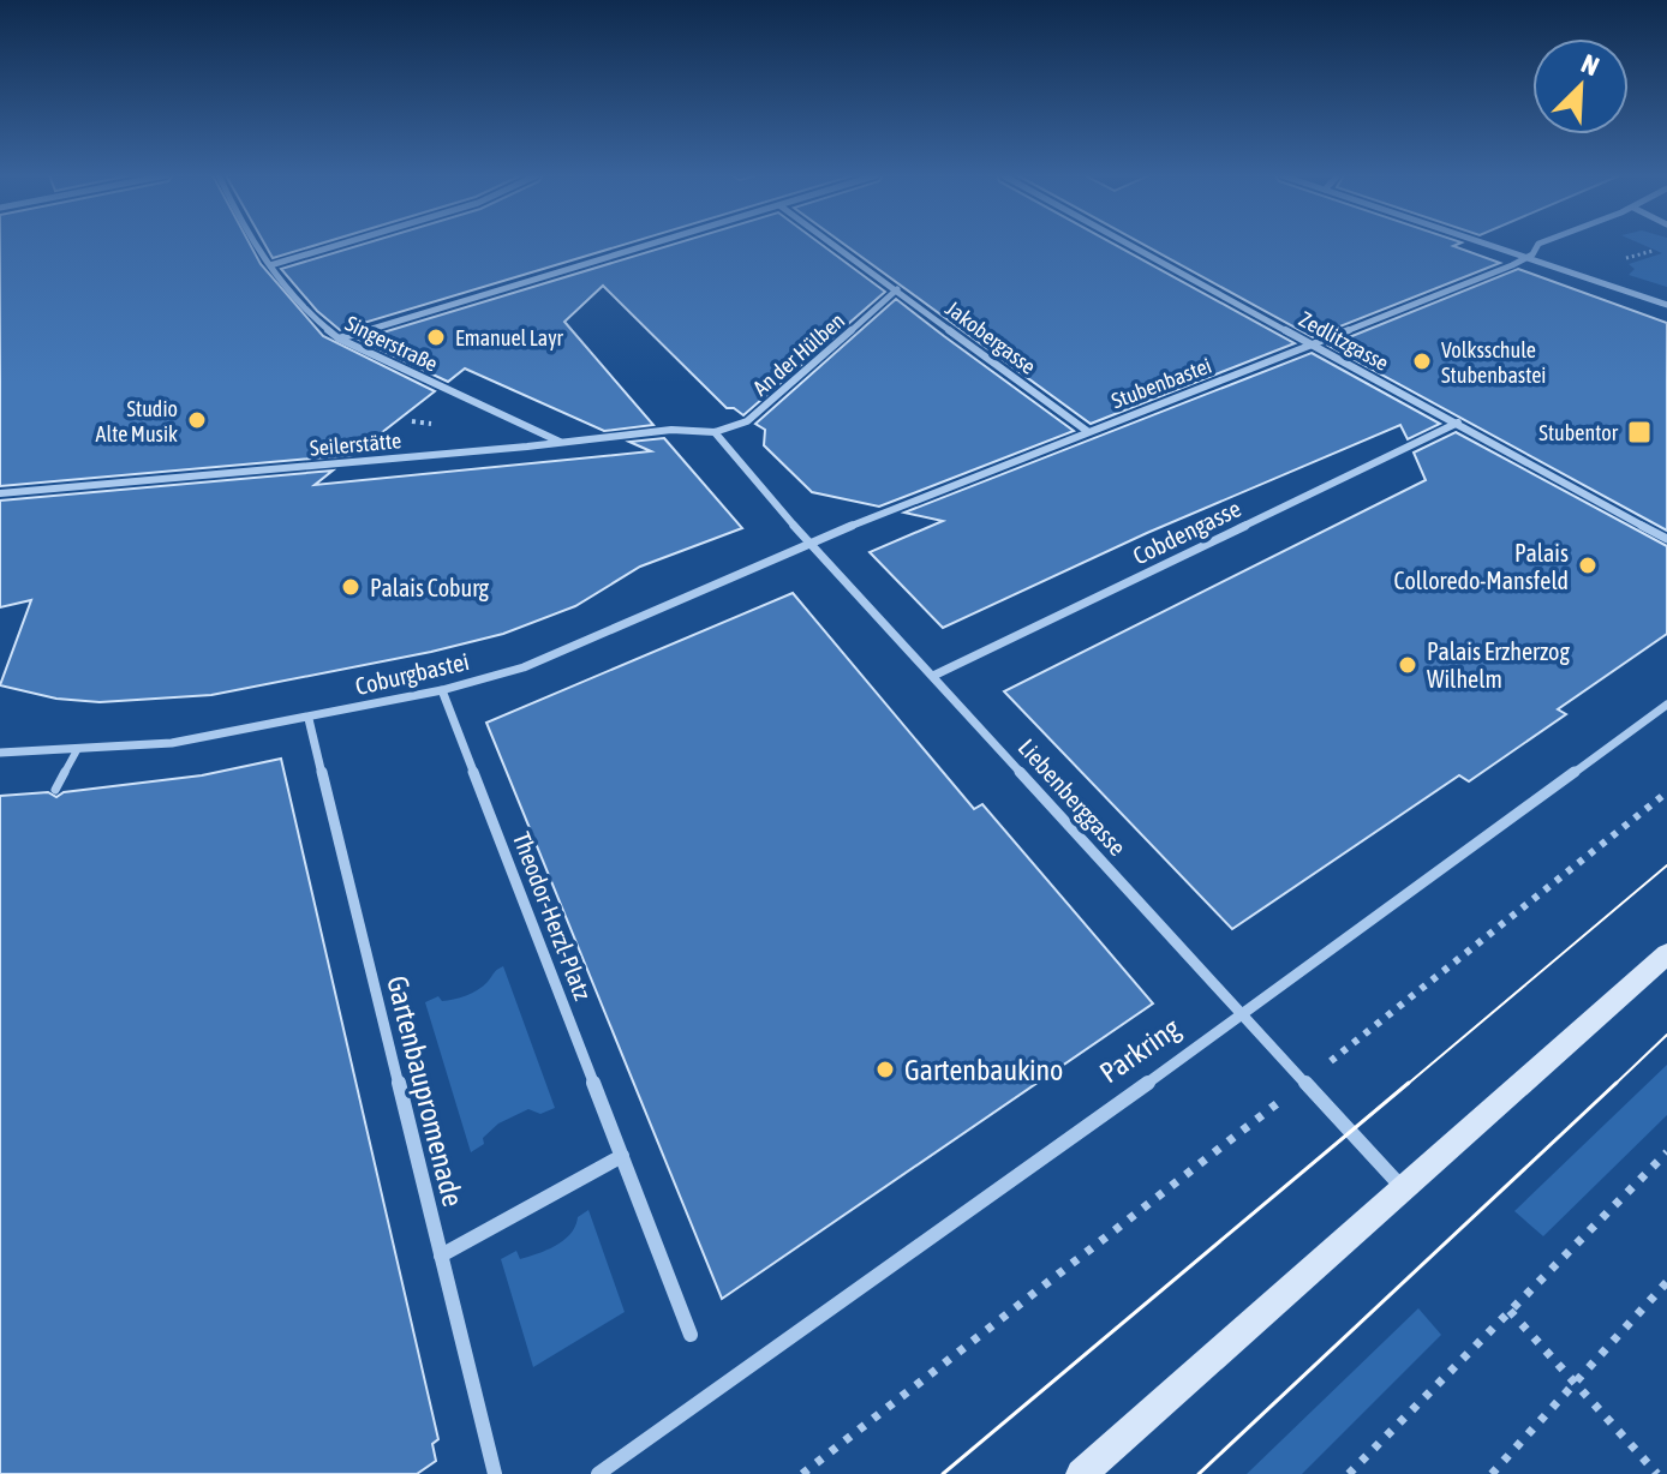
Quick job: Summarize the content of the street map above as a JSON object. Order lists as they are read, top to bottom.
{
  "streets": {
    "street": [
      "Jakobergasse",
      "Zedlitzgasse",
      "Singerstraße",
      "An der Hülben",
      "Stubenbastei",
      "Seilerstätte",
      "Cobdengasse",
      "Coburgbastei",
      "Liebenberggasse",
      "Theodor-Herzl-Platz",
      "Parkring",
      "Gartenbaupromenade"
    ]
  },
  "crossings": [
    ["Jakobergasse", "An der Hülben"],
    ["Jakobergasse", "Stubenbastei"],
    ["Zedlitzgasse", "Stubenbastei"],
    ["Zedlitzgasse", "Cobdengasse"],
    ["Singerstraße", "Seilerstätte"],
    ["An der Hülben", "Seilerstätte"],
    ["An der Hülben", "Liebenberggasse"],
    ["Stubenbastei", "Coburgbastei"],
    ["Stubenbastei", "Liebenberggasse"],
    ["Seilerstätte", "Liebenberggasse"],
    ["Cobdengasse", "Liebenberggasse"],
    ["Coburgbastei", "Liebenberggasse"],
    ["Coburgbastei", "Theodor-Herzl-Platz"],
    ["Coburgbastei", "Gartenbaupromenade"],
    ["Liebenberggasse", "Parkring"]
  ],
  "places": {
    "other": [
      "Emanuel Layr",
      "Volksschule Stubenbastei",
      "Studio Alte Musik",
      "Palais Colloredo-Mansfeld",
      "Palais Coburg",
      "Palais Erzherzog Wilhelm",
      "Gartenbaukino"
    ],
    "transit": ["Stubentor"]
  },
  "north": "top right"
}
